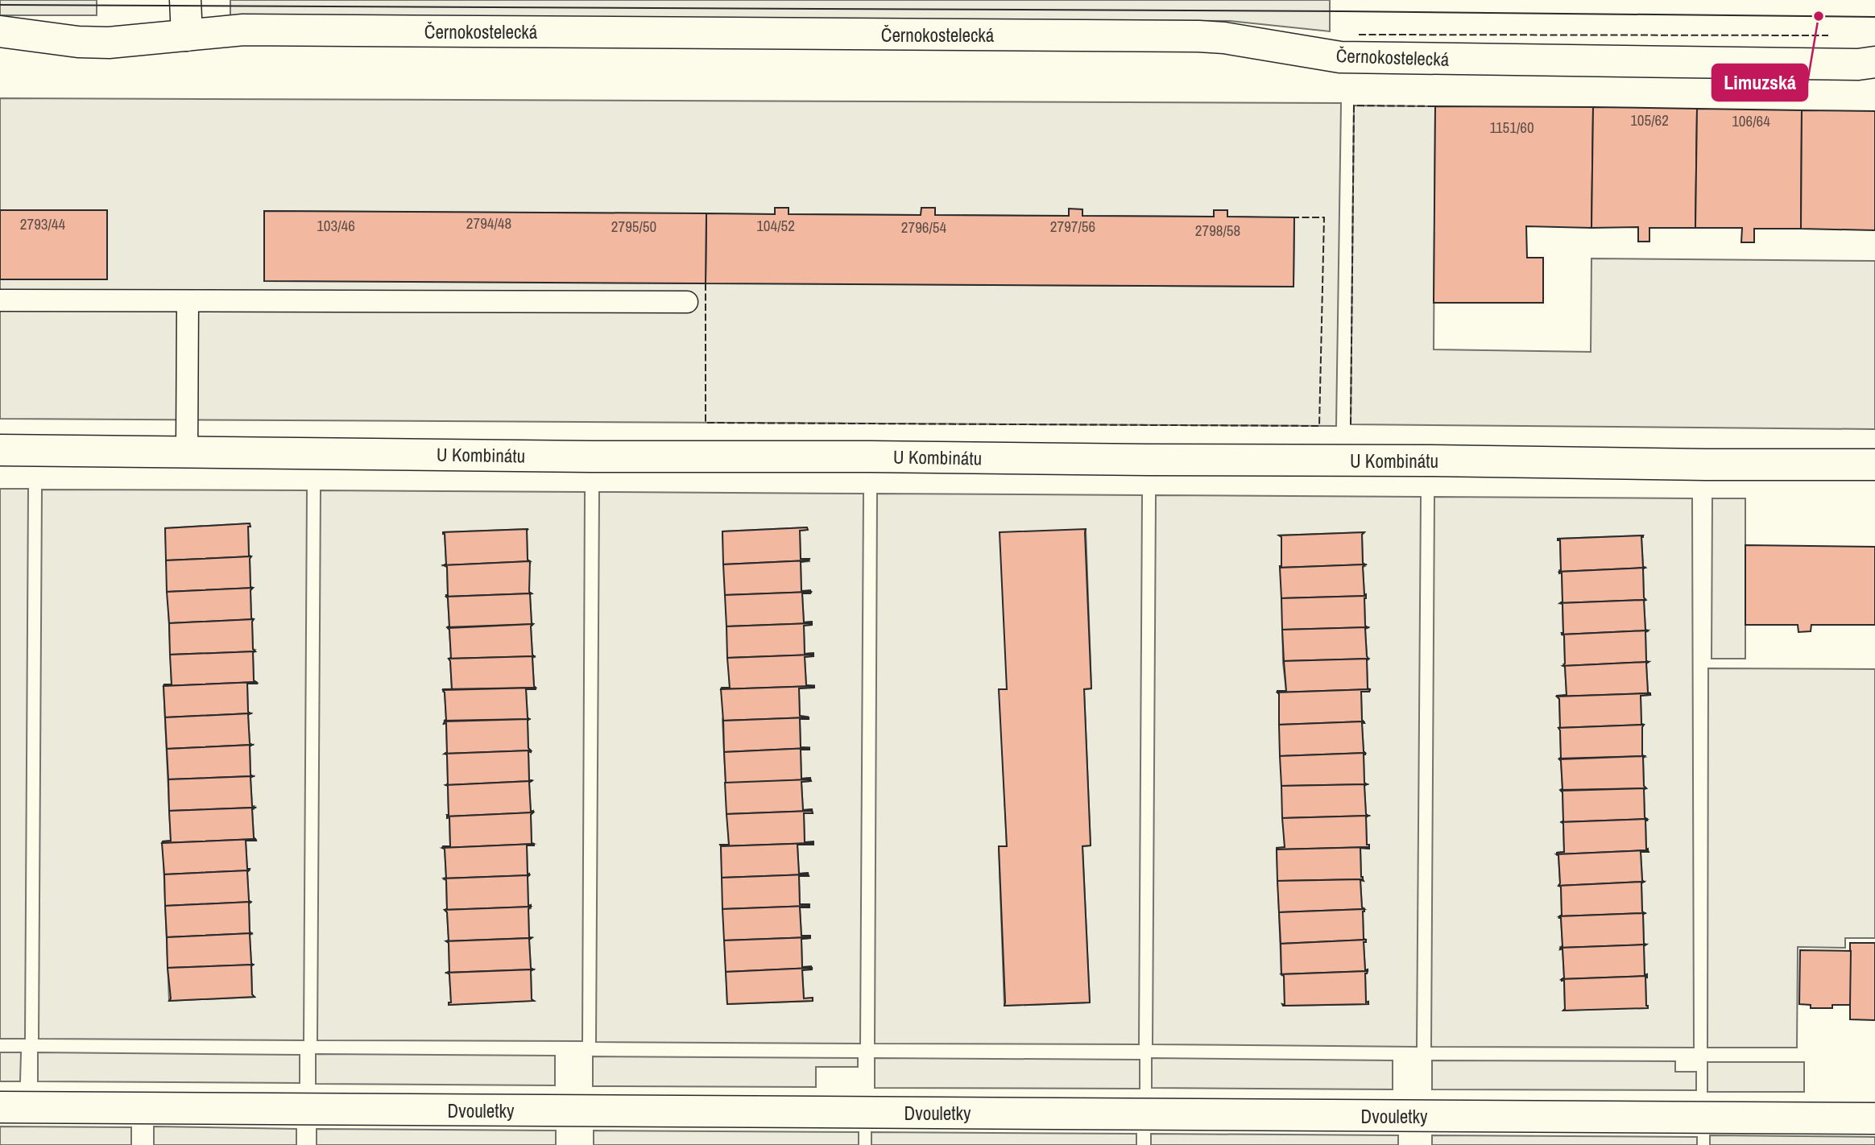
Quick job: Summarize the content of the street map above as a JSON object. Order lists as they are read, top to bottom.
{
  "streets": {
    "street": ["Černokostelecká", "U Kombinátu", "Dvouletky"]
  },
  "places": ["Limuzská"],
  "house_numbers": [
    "105/62",
    "106/64",
    "1151/60",
    "2794/48",
    "2793/44",
    "103/46",
    "104/52",
    "2795/50",
    "2797/56",
    "2796/54",
    "2798/58"
  ]
}
